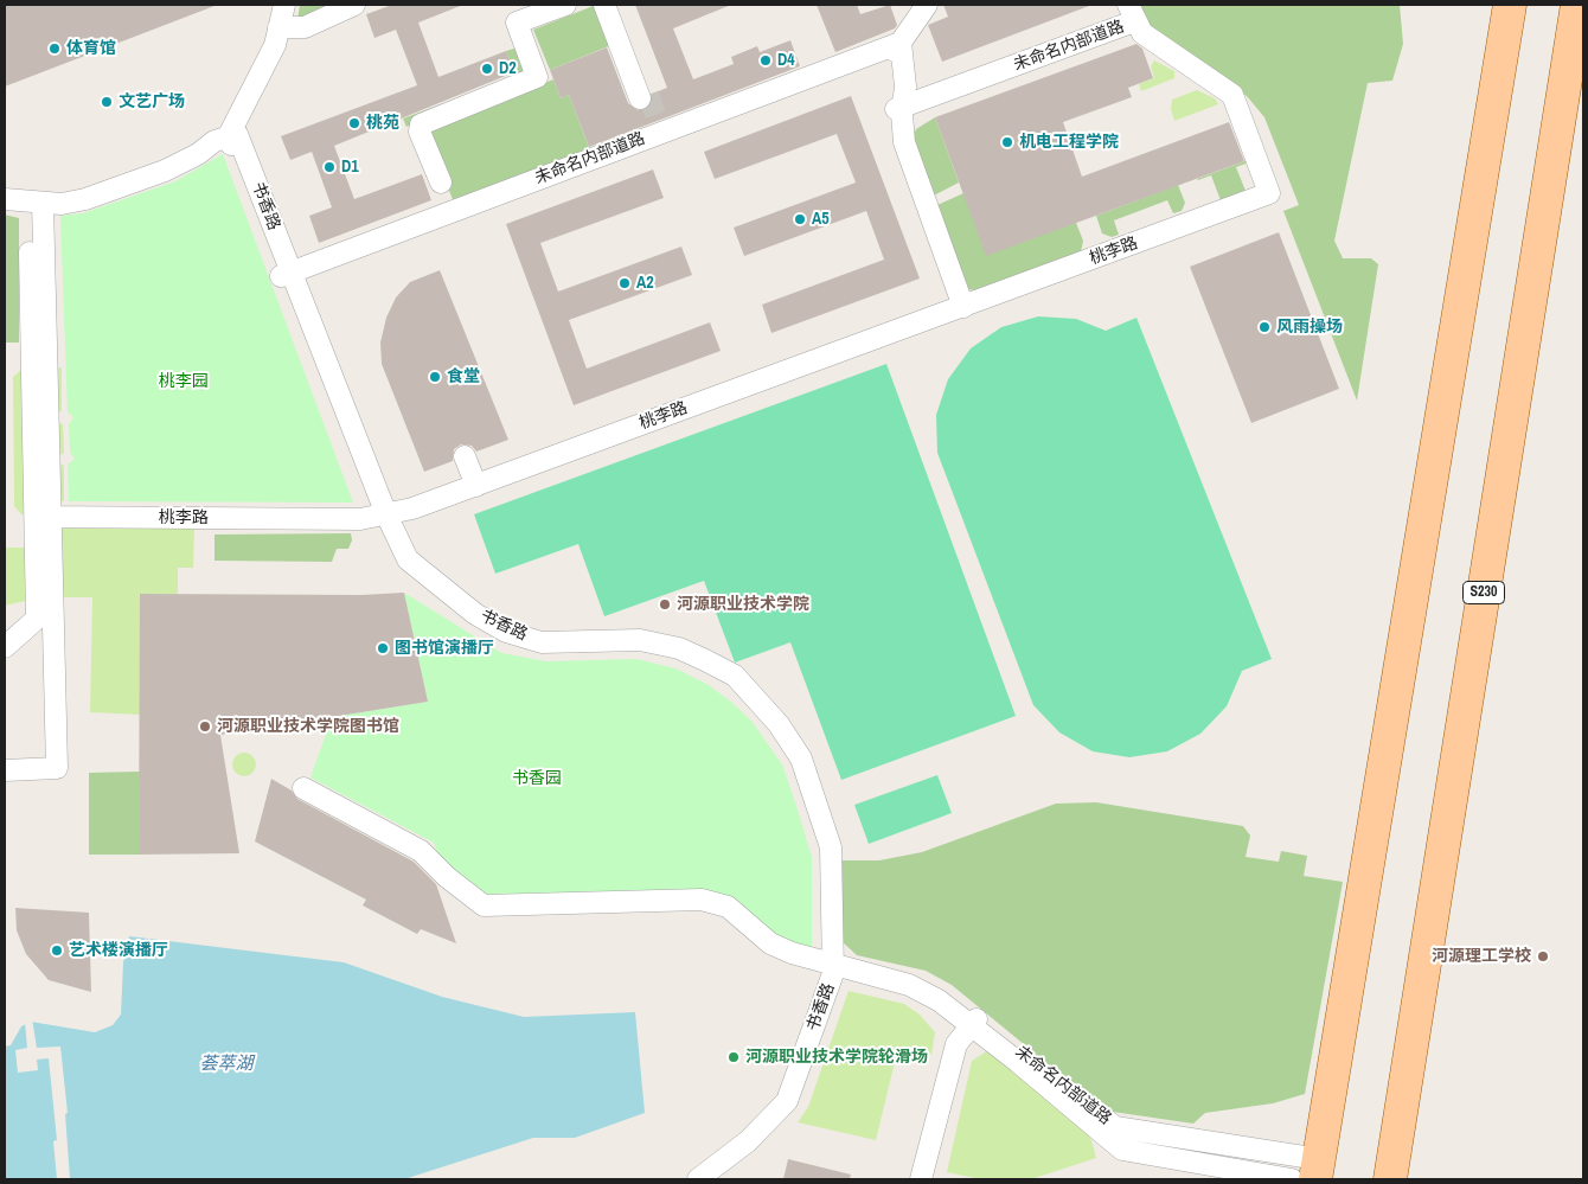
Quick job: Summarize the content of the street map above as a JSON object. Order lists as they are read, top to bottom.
{
  "streets": {
    "main road": ["S230"],
    "street": ["未命名内部道路", "书香路", "桃李路"]
  },
  "crossings": [
    ["未命名内部道路", "书香路"],
    ["未命名内部道路", "桃李路"],
    ["书香路", "桃李路"]
  ],
  "water": ["荟萃湖"],
  "parks": ["桃李园", "书香园"],
  "places": [
    "体育馆",
    "D4",
    "D2",
    "文艺广场",
    "桃苑",
    "机电工程学院",
    "D1",
    "A5",
    "A2",
    "风雨操场",
    "食堂",
    "河源职业技术学院",
    "图书馆演播厅",
    "河源职业技术学院图书馆",
    "艺术楼演播厅",
    "河源理工学校",
    "河源职业技术学院轮滑场"
  ]
}
